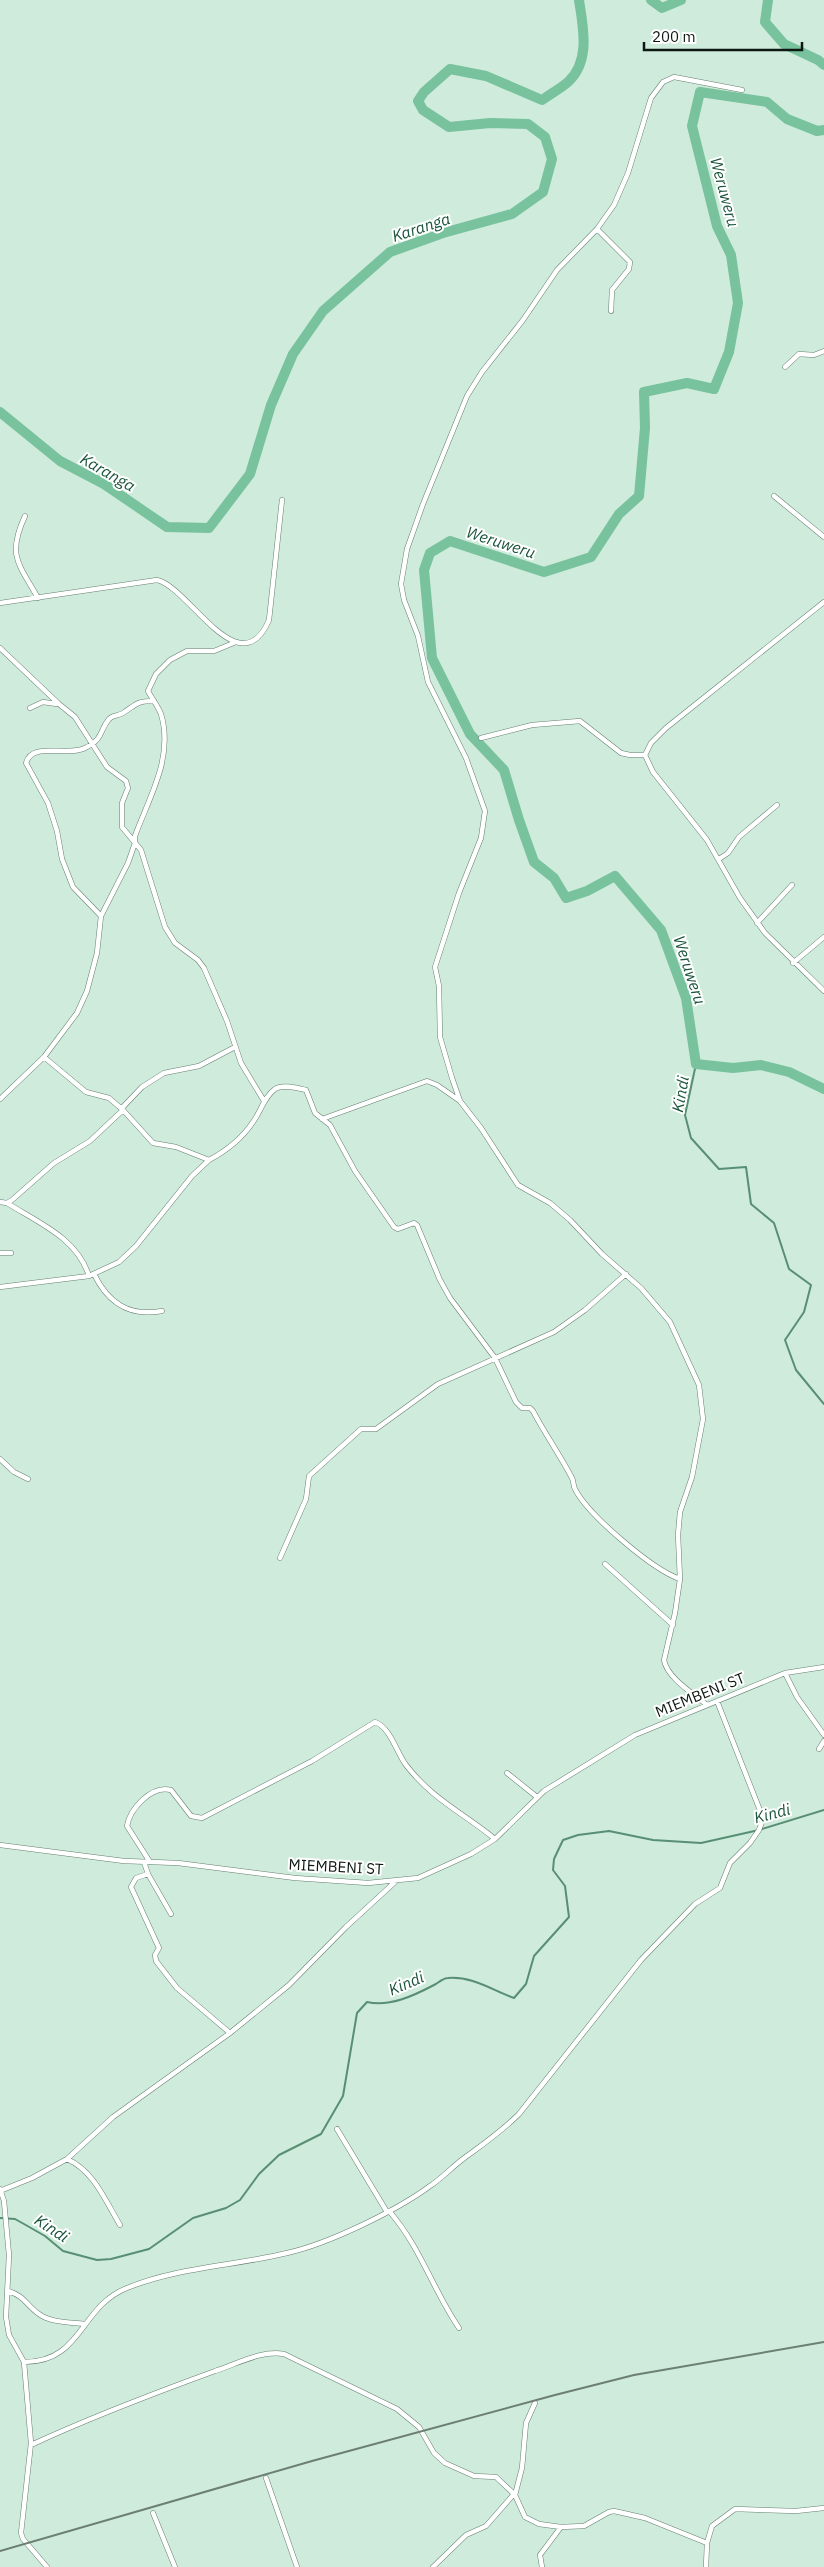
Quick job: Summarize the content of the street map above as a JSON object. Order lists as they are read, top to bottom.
{
  "streets": {
    "street": ["MIEMBENI ST"]
  },
  "water": ["Weruweru", "Karanga", "Kindi"],
  "scale_bar": "200 m"
}
